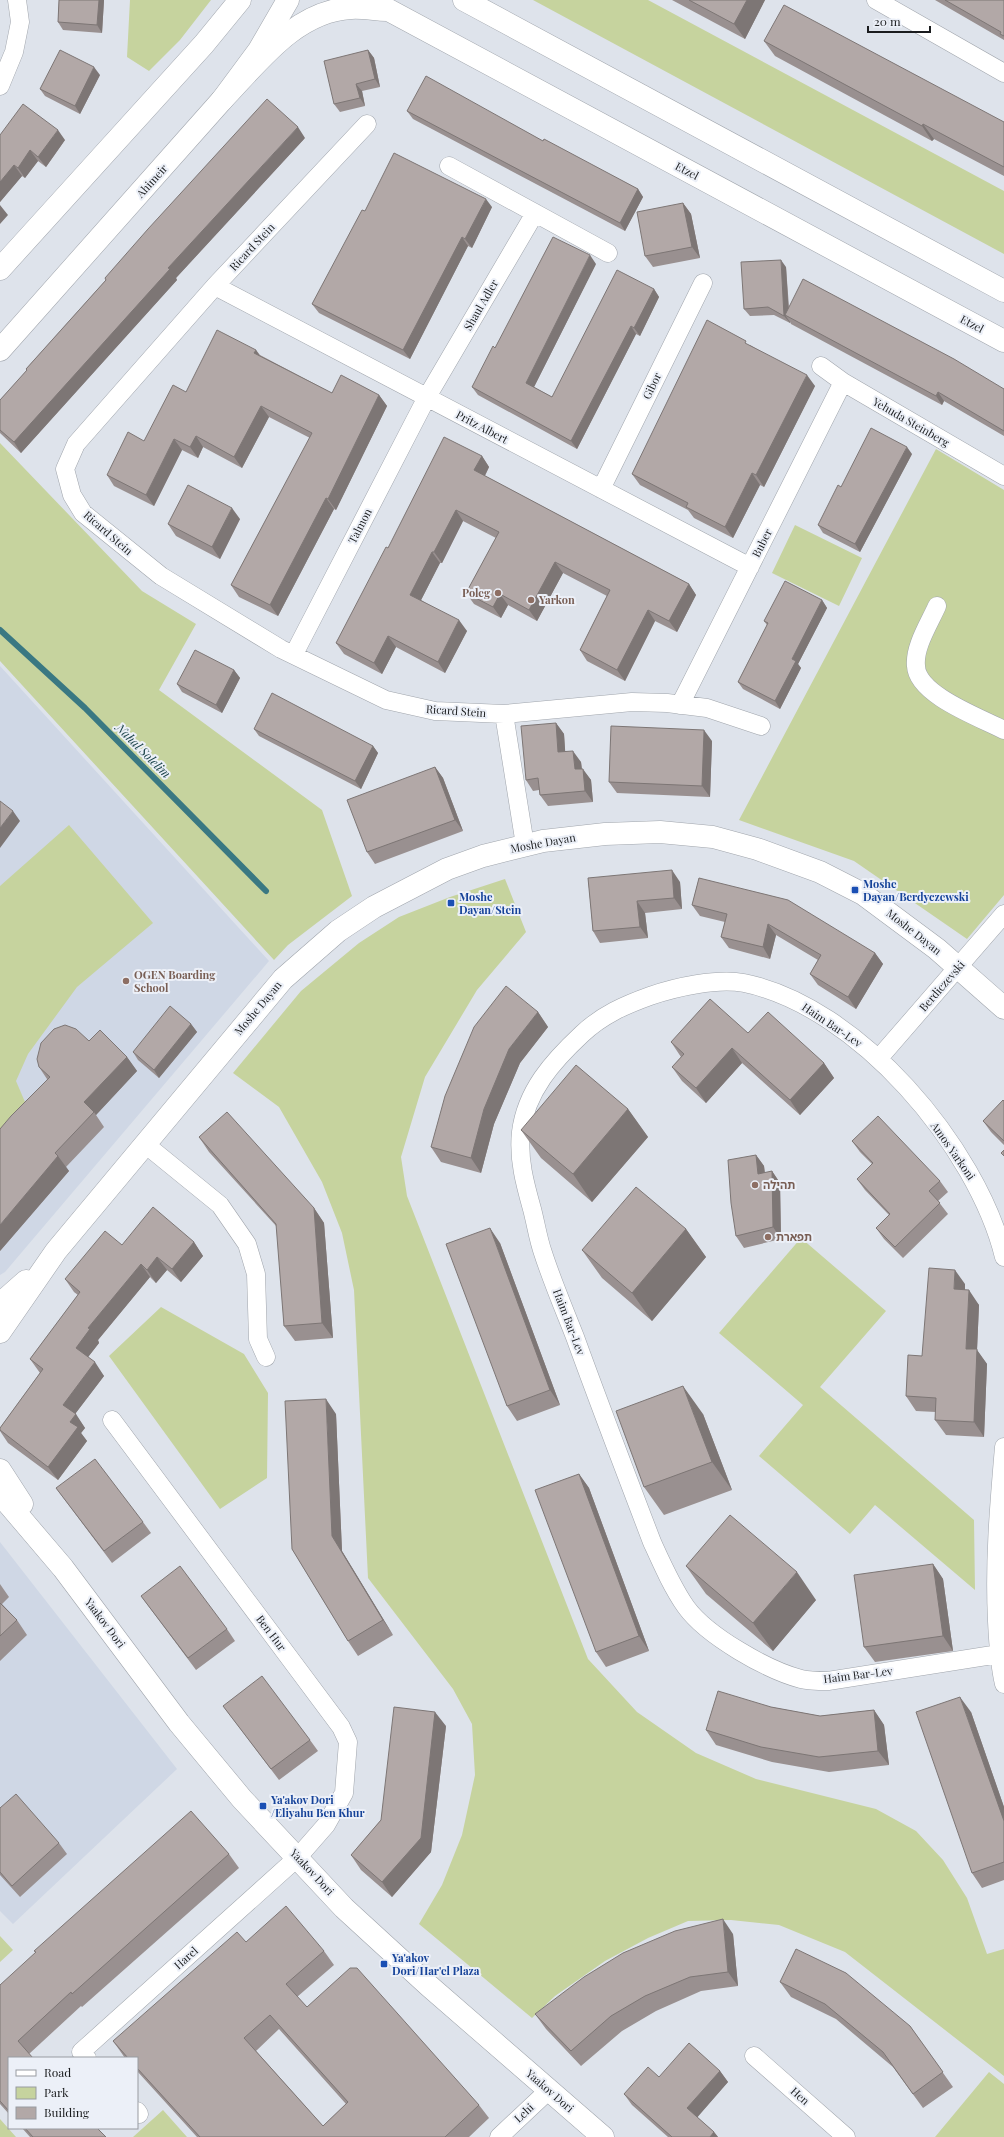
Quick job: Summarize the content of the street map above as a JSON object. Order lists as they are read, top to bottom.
{
  "streets": {
    "street": [
      "Etzel",
      "Ahimeir",
      "Ricard Stein",
      "Shaul Adler",
      "Gibor",
      "Yehuda Steinberg",
      "Pritz Albert",
      "Talmon",
      "Buber",
      "Moshe Dayan",
      "Berdiczevski",
      "Haim Bar-Lev",
      "Amos Yarkoni",
      "Yaakov Dori",
      "Ben Hur",
      "Harel",
      "Hen",
      "Lehi"
    ]
  },
  "crossings": [
    ["Ricard Stein", "Pritz Albert"],
    ["Ricard Stein", "Talmon"],
    ["Ricard Stein", "Buber"],
    ["Shaul Adler", "Pritz Albert"],
    ["Shaul Adler", "Talmon"],
    ["Gibor", "Pritz Albert"],
    ["Yehuda Steinberg", "Buber"],
    ["Pritz Albert", "Talmon"],
    ["Pritz Albert", "Buber"],
    ["Moshe Dayan", "Berdiczevski"],
    ["Berdiczevski", "Haim Bar-Lev"],
    ["Berdiczevski", "Amos Yarkoni"],
    ["Haim Bar-Lev", "Amos Yarkoni"],
    ["Yaakov Dori", "Ben Hur"],
    ["Yaakov Dori", "Harel"],
    ["Yaakov Dori", "Lehi"],
    ["Ben Hur", "Harel"]
  ],
  "water": ["Nahal Solelim"],
  "places": {
    "other": [
      "Poleg",
      "Yarkon",
      "OGEN Boarding School",
      "תהילה",
      "תפארת"
    ],
    "transit": [
      "Moshe Dayan/Berdyczewski",
      "Moshe Dayan/Stein",
      "Ya'akov Dori /Eliyahu Ben Khur",
      "Ya'akov Dori/Har'el Plaza"
    ]
  },
  "legend": ["Road", "Park", "Building"],
  "scale_bar": "20 m"
}
